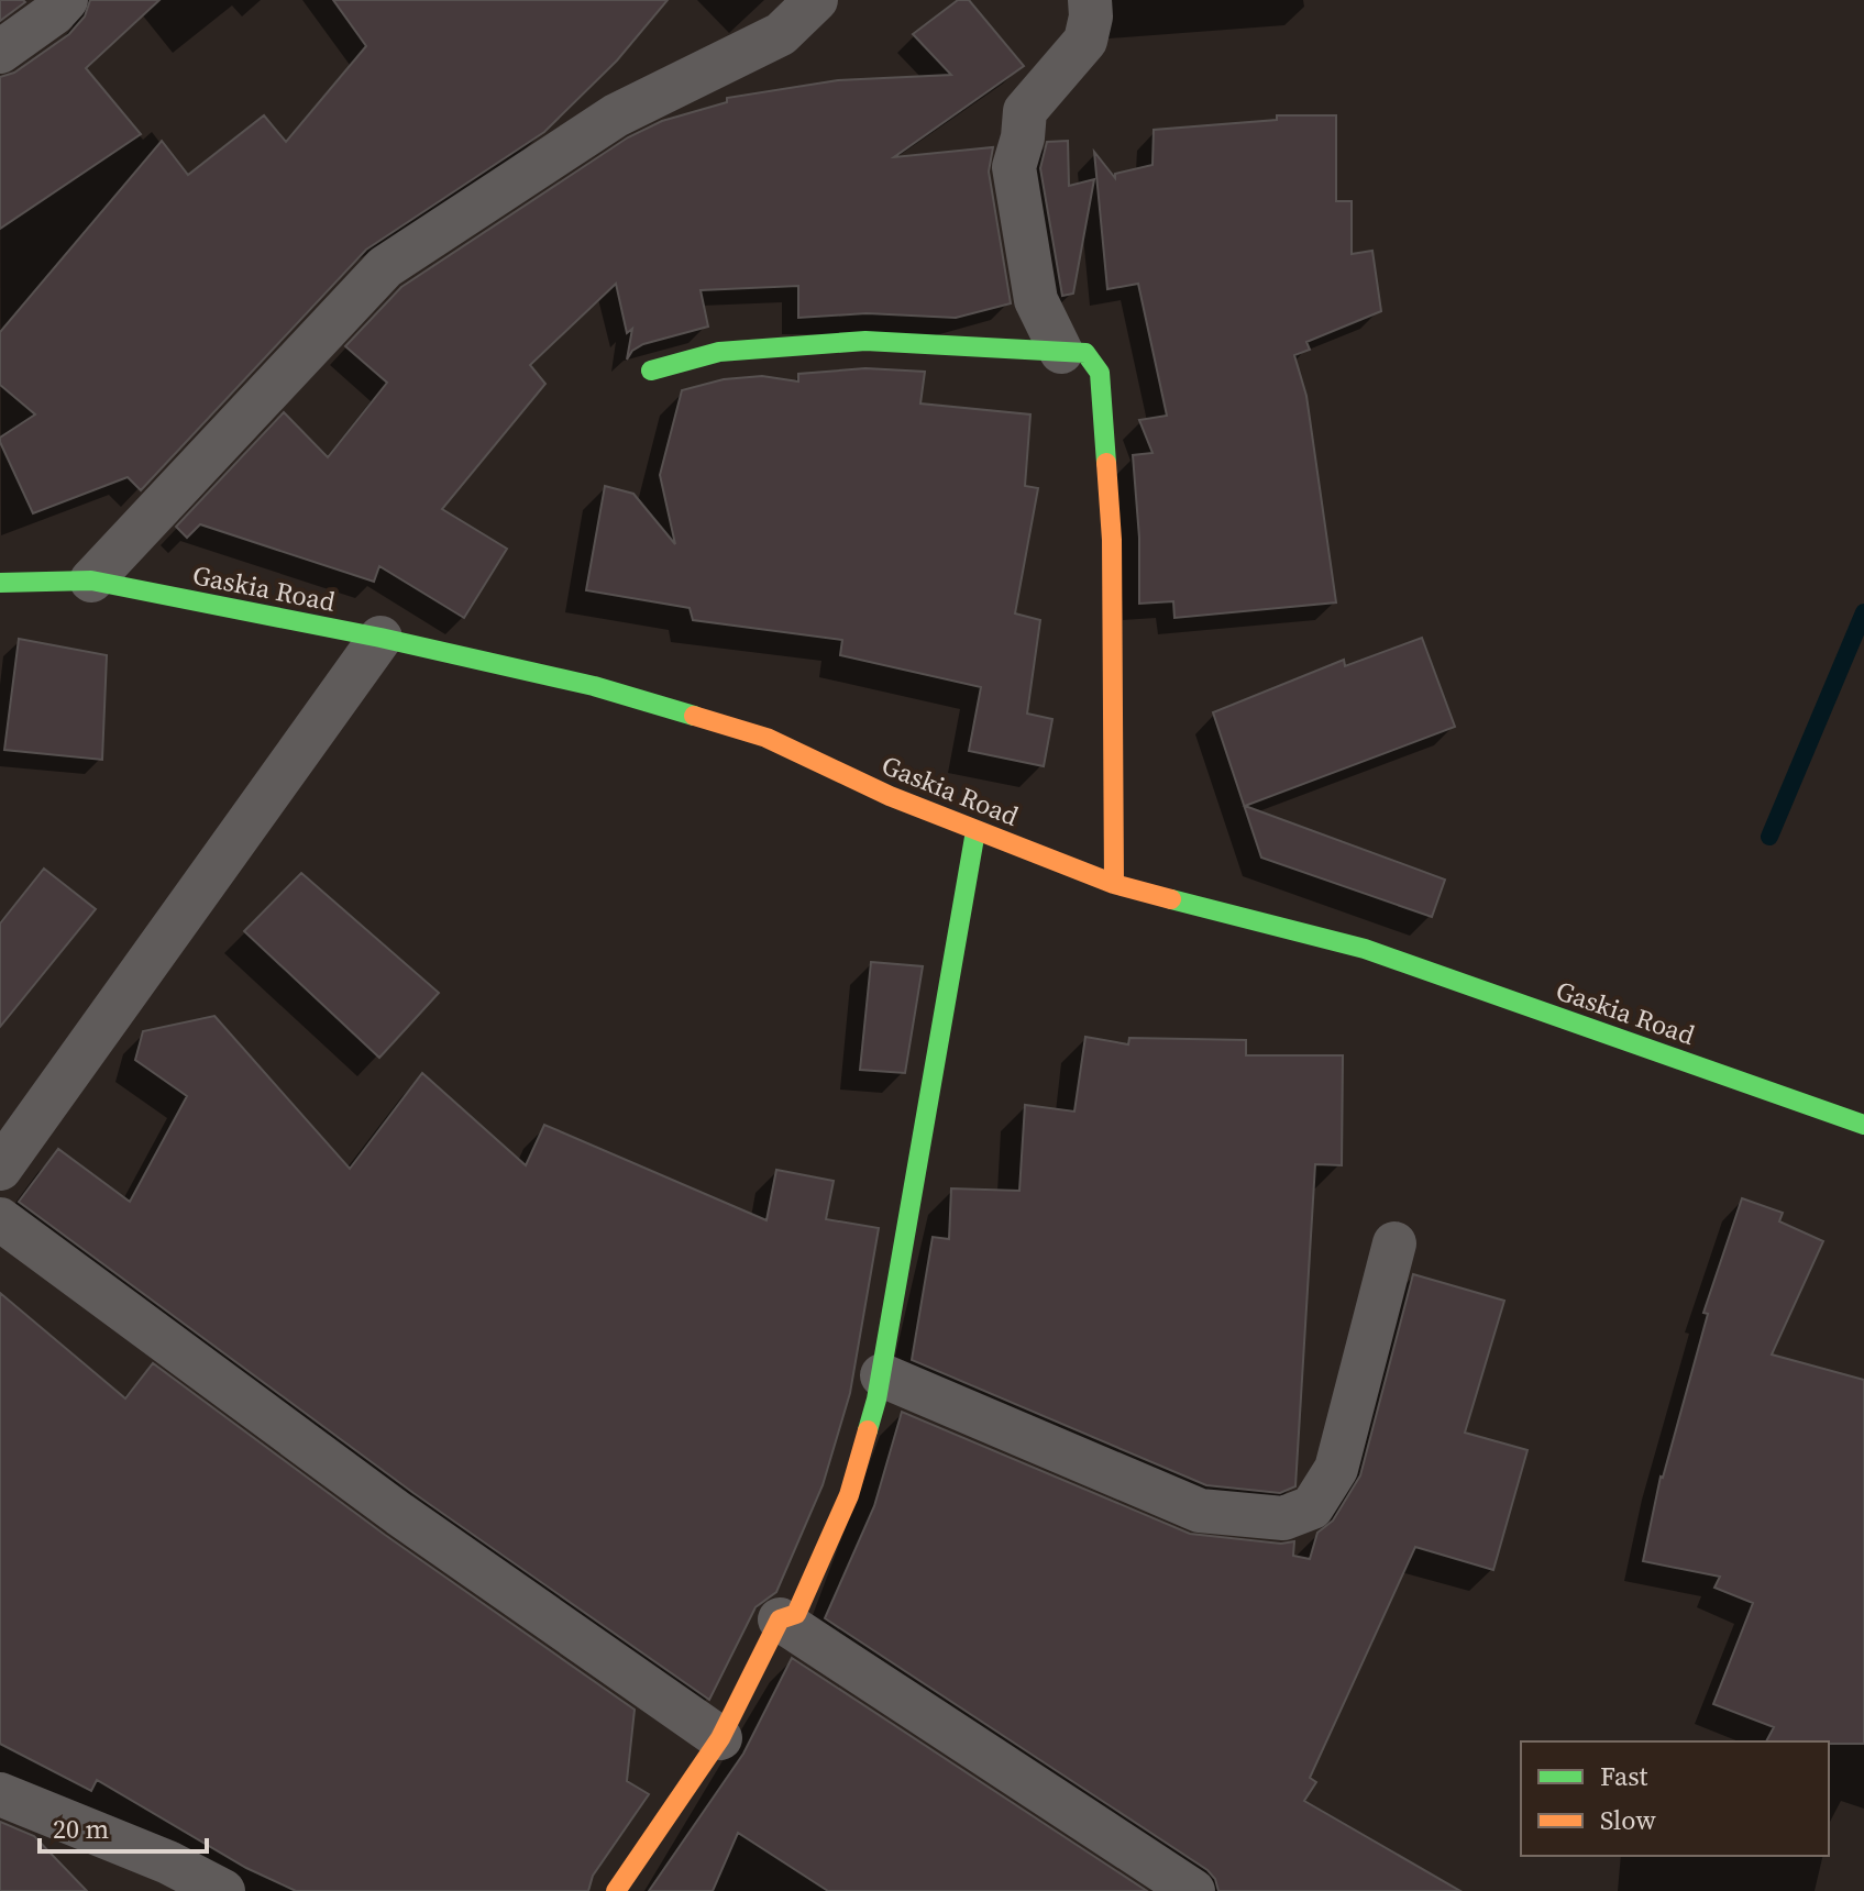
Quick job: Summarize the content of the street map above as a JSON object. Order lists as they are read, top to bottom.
{
  "streets": {
    "street": ["Gaskia Road"]
  },
  "legend": ["Fast", "Slow"],
  "scale_bar": "20 m"
}
